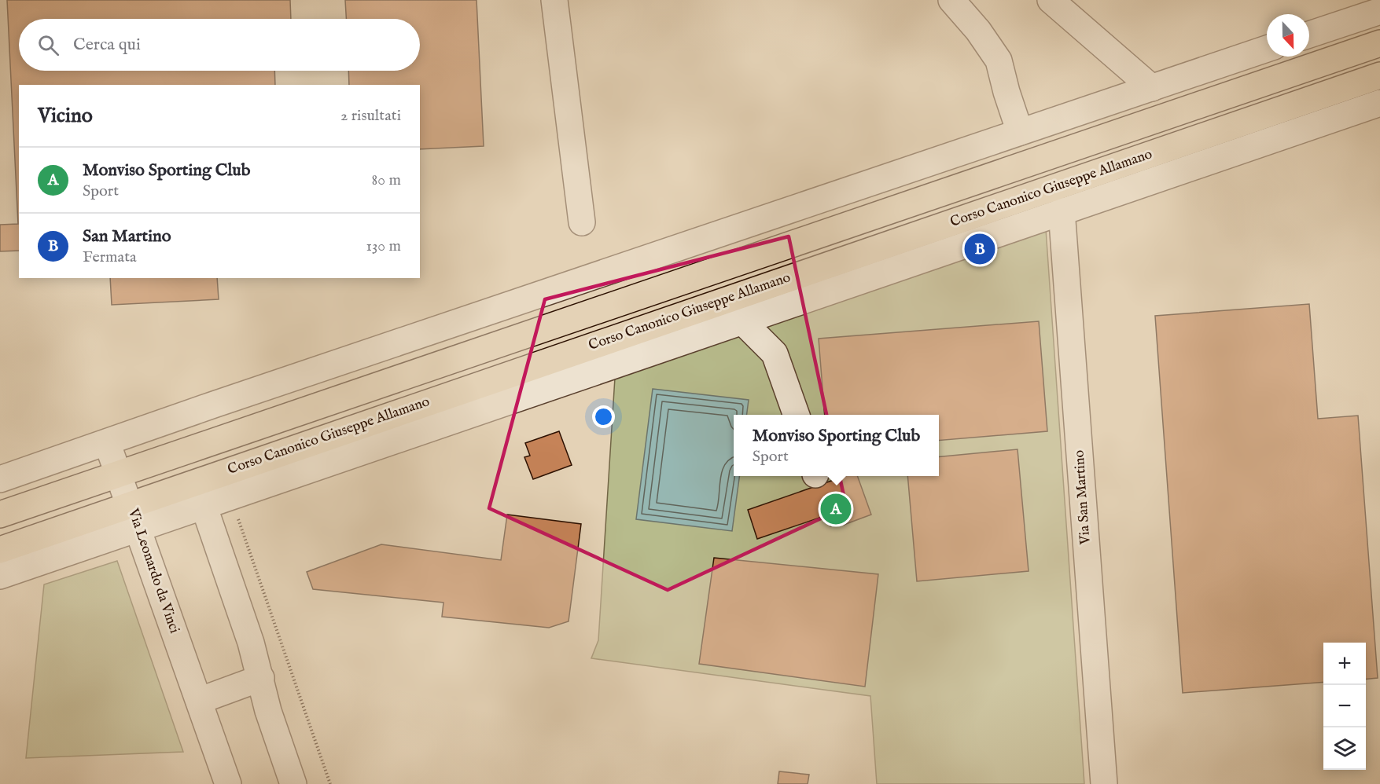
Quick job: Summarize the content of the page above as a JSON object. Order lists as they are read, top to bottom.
{
  "streets": {
    "main road": ["Corso Canonico Giuseppe Allamano"],
    "street": ["Via San Martino", "Via Leonardo da Vinci"]
  },
  "crossings": [
    ["Corso Canonico Giuseppe Allamano", "Via San Martino"],
    ["Corso Canonico Giuseppe Allamano", "Via Leonardo da Vinci"]
  ],
  "north": "bottom",
  "page": {
    "search": "Cerca qui",
    "heading": ["Vicino", "2 risultati"],
    "list": [
      {
        "mark": "A",
        "name": "Monviso Sporting Club",
        "note": "Sport",
        "value": "80 m"
      },
      {
        "mark": "B",
        "name": "San Martino",
        "note": "Fermata",
        "value": "130 m"
      }
    ],
    "pins": ["B", "A"],
    "popup": ["Monviso Sporting Club", "Sport"],
    "map_buttons": ["+", "−"]
  }
}
